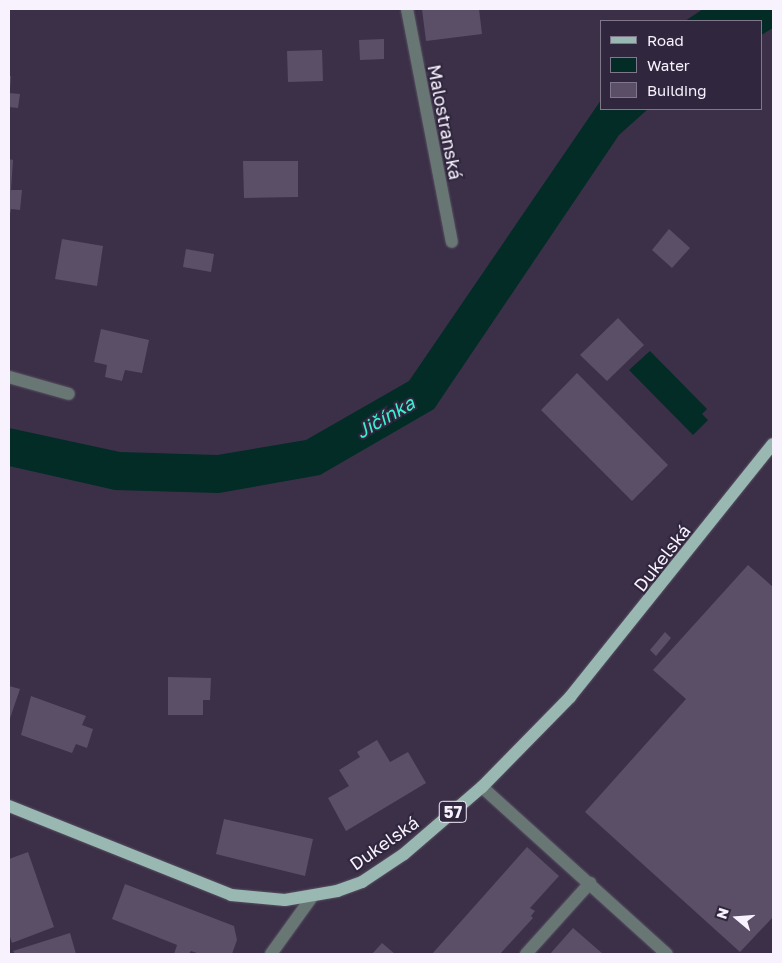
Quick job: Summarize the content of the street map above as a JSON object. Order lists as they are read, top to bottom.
{
  "streets": {
    "main road": ["Dukelská", "57"],
    "street": ["Malostranská"]
  },
  "water": ["Jičínka"],
  "legend": ["Road", "Water", "Building"],
  "north": "left"
}
